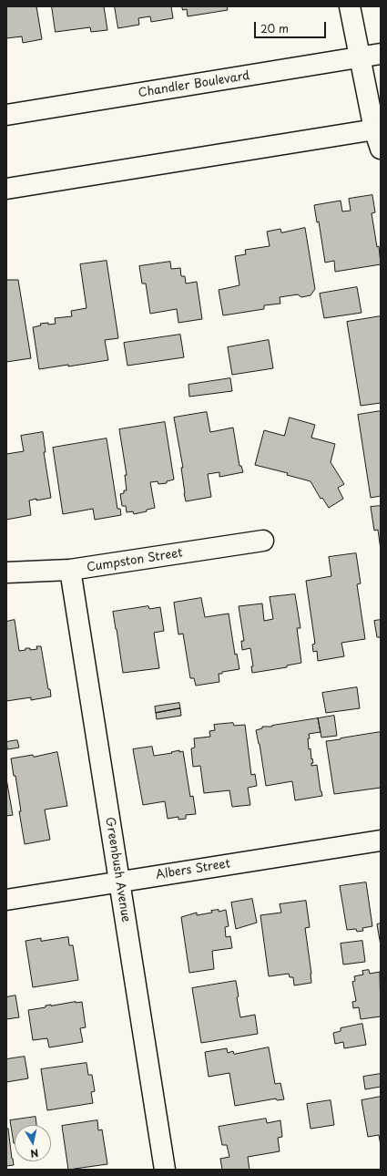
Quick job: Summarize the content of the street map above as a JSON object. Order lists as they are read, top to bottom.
{
  "streets": {
    "street": [
      "Chandler Boulevard",
      "Cumpston Street",
      "Greenbush Avenue",
      "Albers Street"
    ]
  },
  "crossings": [
    ["Cumpston Street", "Greenbush Avenue"],
    ["Greenbush Avenue", "Albers Street"]
  ],
  "scale_bar": "20 m",
  "north": "bottom"
}
